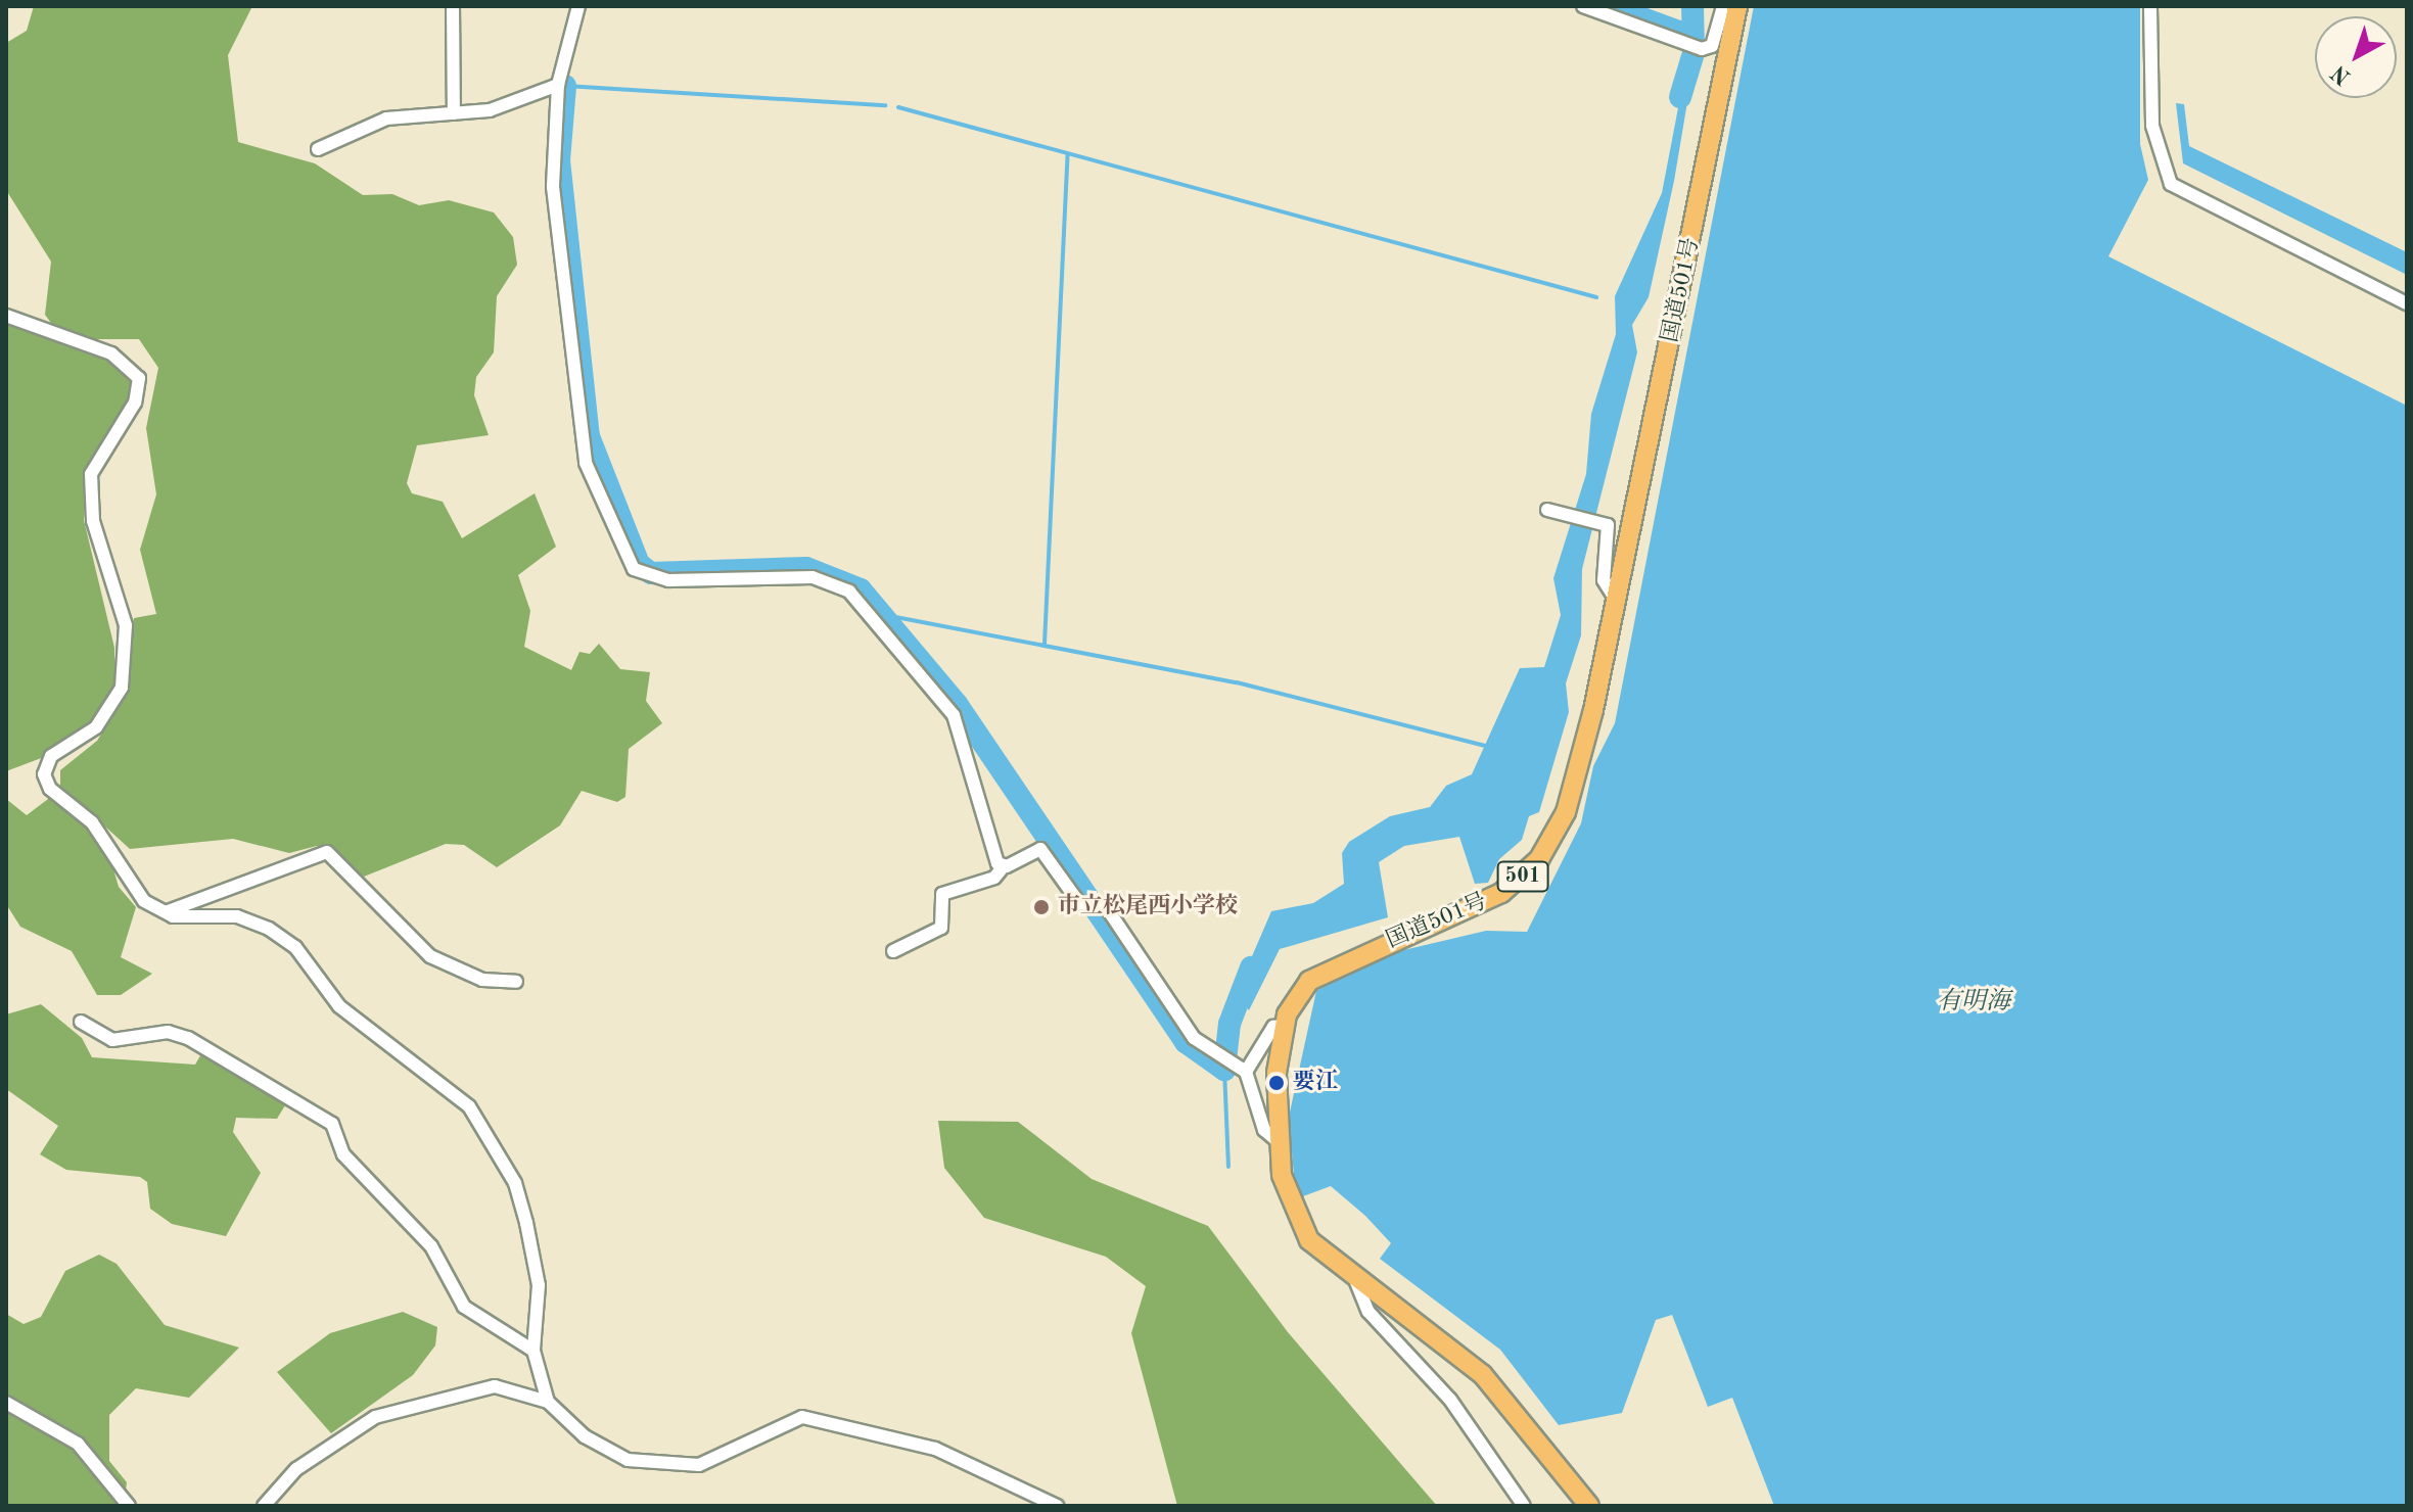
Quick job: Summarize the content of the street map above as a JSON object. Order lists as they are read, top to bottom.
{
  "streets": {
    "highway": ["国道501号", "501"]
  },
  "water": ["有明海"],
  "places": ["市立松尾西小学校", "要江"],
  "north": "bottom left"
}
